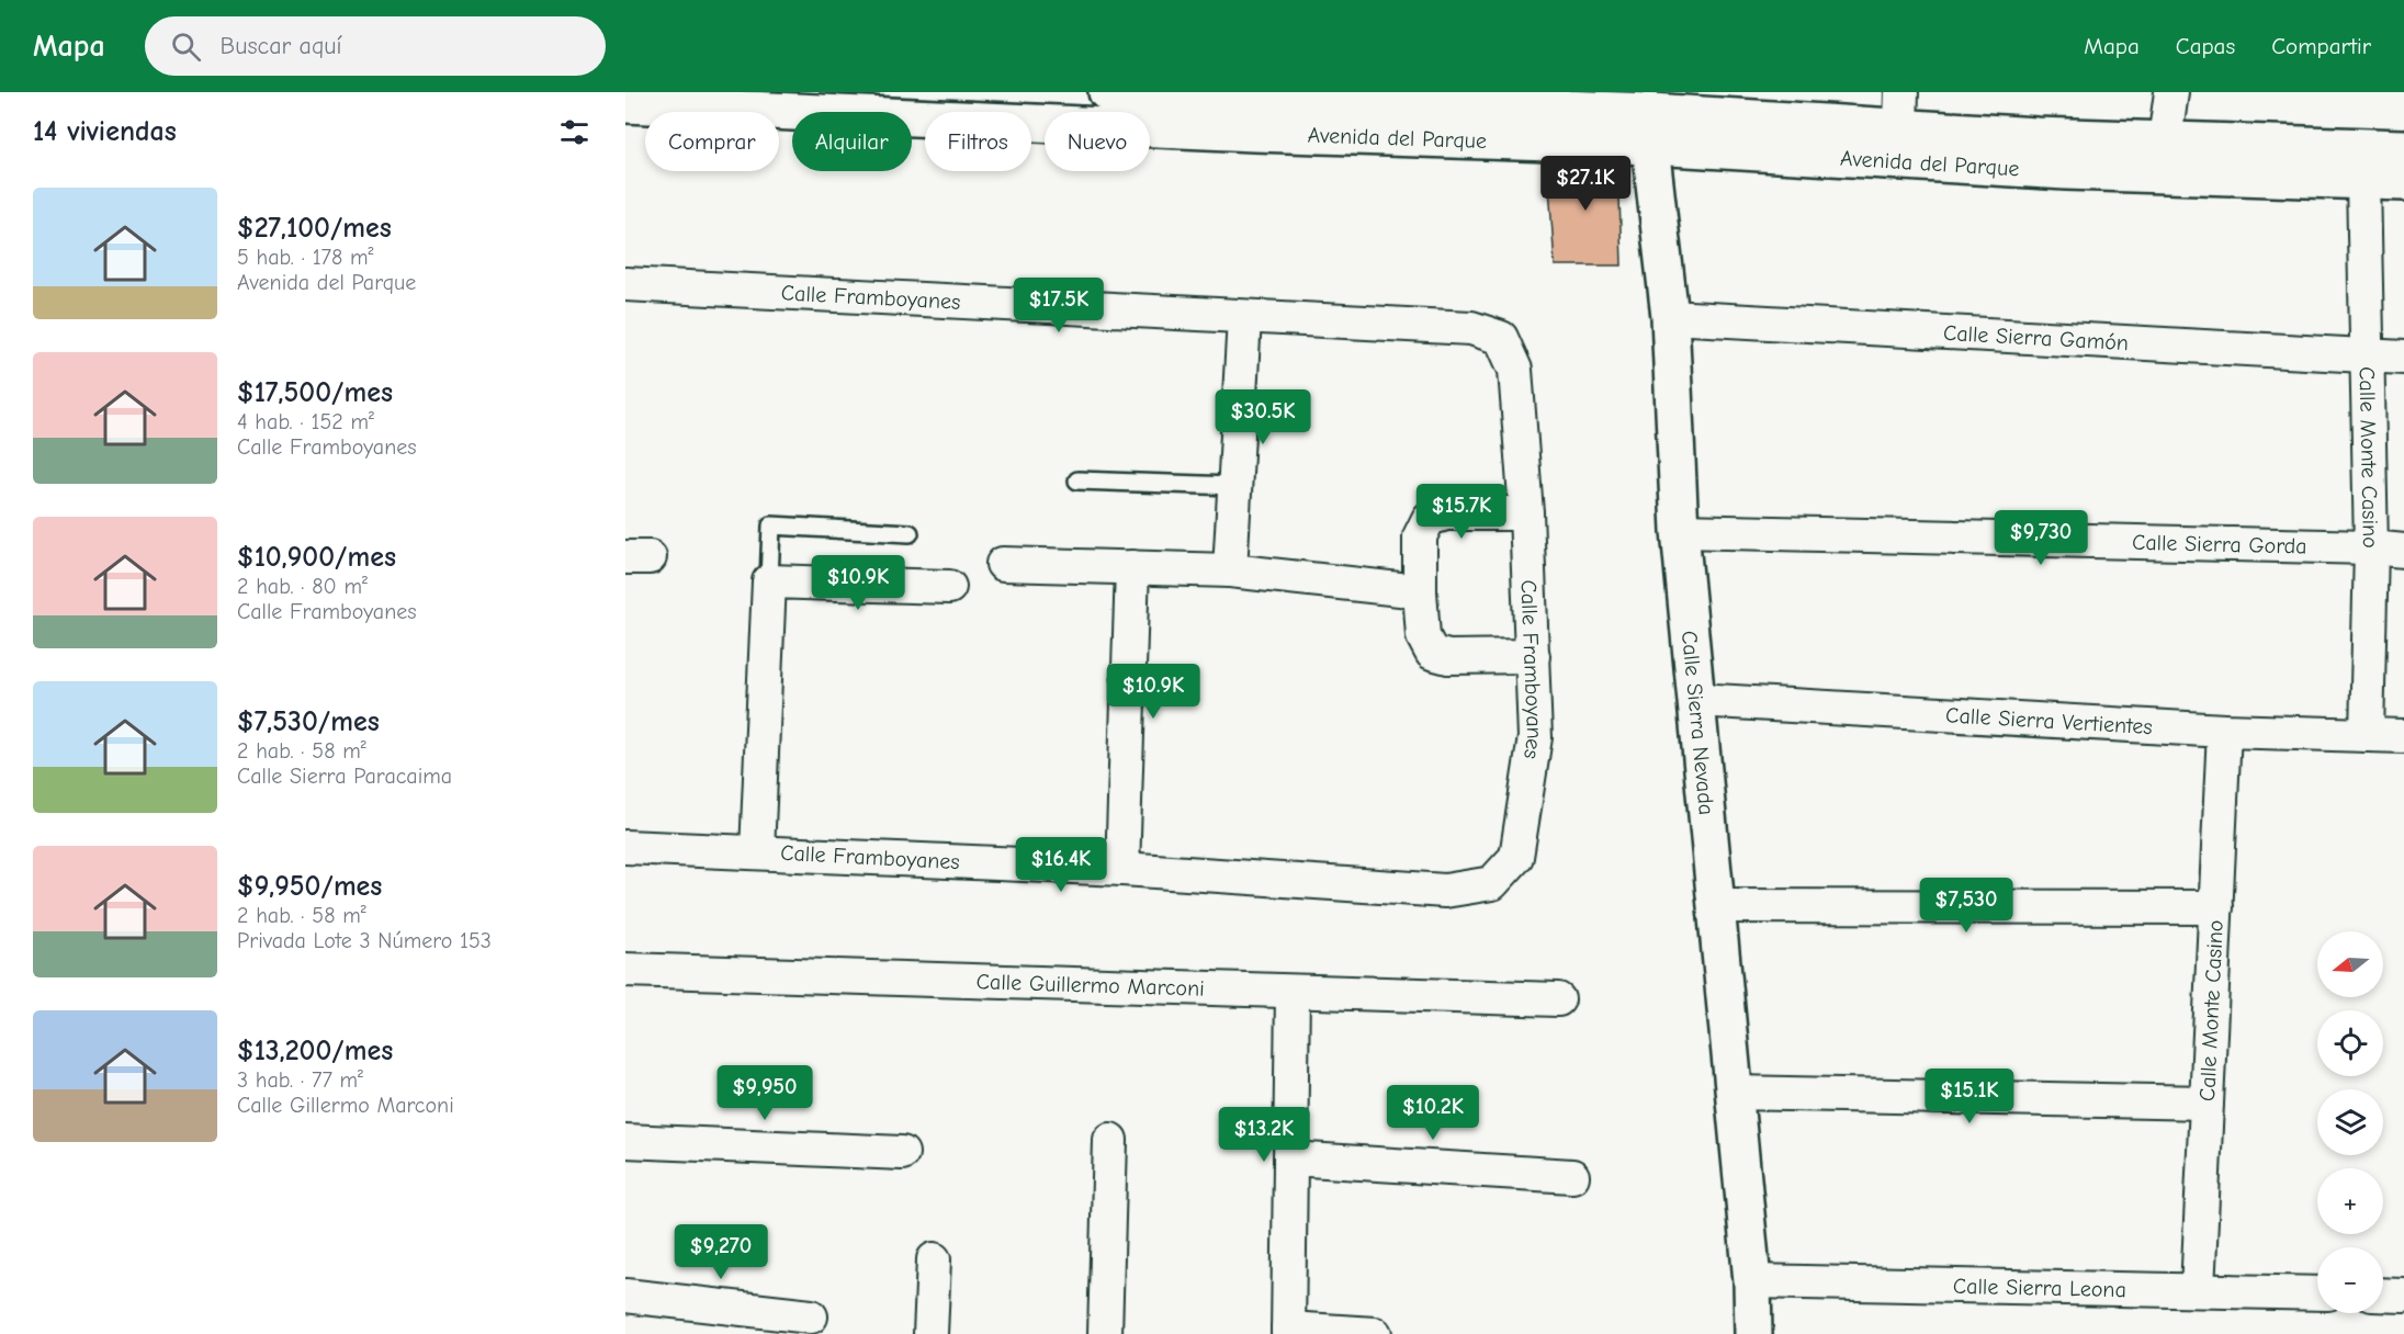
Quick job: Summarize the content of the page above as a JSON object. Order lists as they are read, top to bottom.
{
  "streets": {
    "street": [
      "Avenida del Parque",
      "Calle Framboyanes",
      "Calle Sierra Gamón",
      "Calle Monte Casino",
      "Calle Sierra Gorda",
      "Calle Sierra Vertientes",
      "Calle Sierra Nevada",
      "Calle Guillermo Marconi",
      "Calle Sierra Leona"
    ]
  },
  "crossings": [
    ["Avenida del Parque", "Calle Monte Casino"],
    ["Avenida del Parque", "Calle Sierra Nevada"],
    ["Calle Sierra Gamón", "Calle Monte Casino"],
    ["Calle Sierra Gamón", "Calle Sierra Nevada"],
    ["Calle Monte Casino", "Calle Sierra Gorda"],
    ["Calle Monte Casino", "Calle Sierra Vertientes"],
    ["Calle Monte Casino", "Calle Sierra Leona"],
    ["Calle Sierra Gorda", "Calle Sierra Nevada"],
    ["Calle Sierra Vertientes", "Calle Sierra Nevada"],
    ["Calle Sierra Nevada", "Calle Sierra Leona"]
  ],
  "north": "left",
  "page": {
    "header": "Mapa",
    "search": "Buscar aquí",
    "nav": ["Mapa", "Capas", "Compartir"],
    "heading": "14 viviendas",
    "chip": [
      "Comprar",
      "Alquilar",
      "Filtros",
      "Nuevo"
    ],
    "price": [
      "$27.1K",
      "$17.5K",
      "$30.5K",
      "$15.7K",
      "$9,730",
      "$10.9K",
      "$10.9K",
      "$16.4K",
      "$7,530",
      "$9,950",
      "$15.1K",
      "$10.2K",
      "$13.2K",
      "$9,270"
    ],
    "list": [
      {
        "name": "$27,100/mes",
        "note": "5 hab. · 178 m² · Avenida del Parque"
      },
      {
        "name": "$17,500/mes",
        "note": "4 hab. · 152 m² · Calle Framboyanes"
      },
      {
        "name": "$10,900/mes",
        "note": "2 hab. · 80 m² · Calle Framboyanes"
      },
      {
        "name": "$7,530/mes",
        "note": "2 hab. · 58 m² · Calle Sierra Paracaima"
      },
      {
        "name": "$9,950/mes",
        "note": "2 hab. · 58 m² · Privada Lote 3 Número 153"
      },
      {
        "name": "$13,200/mes",
        "note": "3 hab. · 77 m² · Calle Gillermo Marconi"
      }
    ],
    "map_buttons": ["+", "−"]
  }
}
